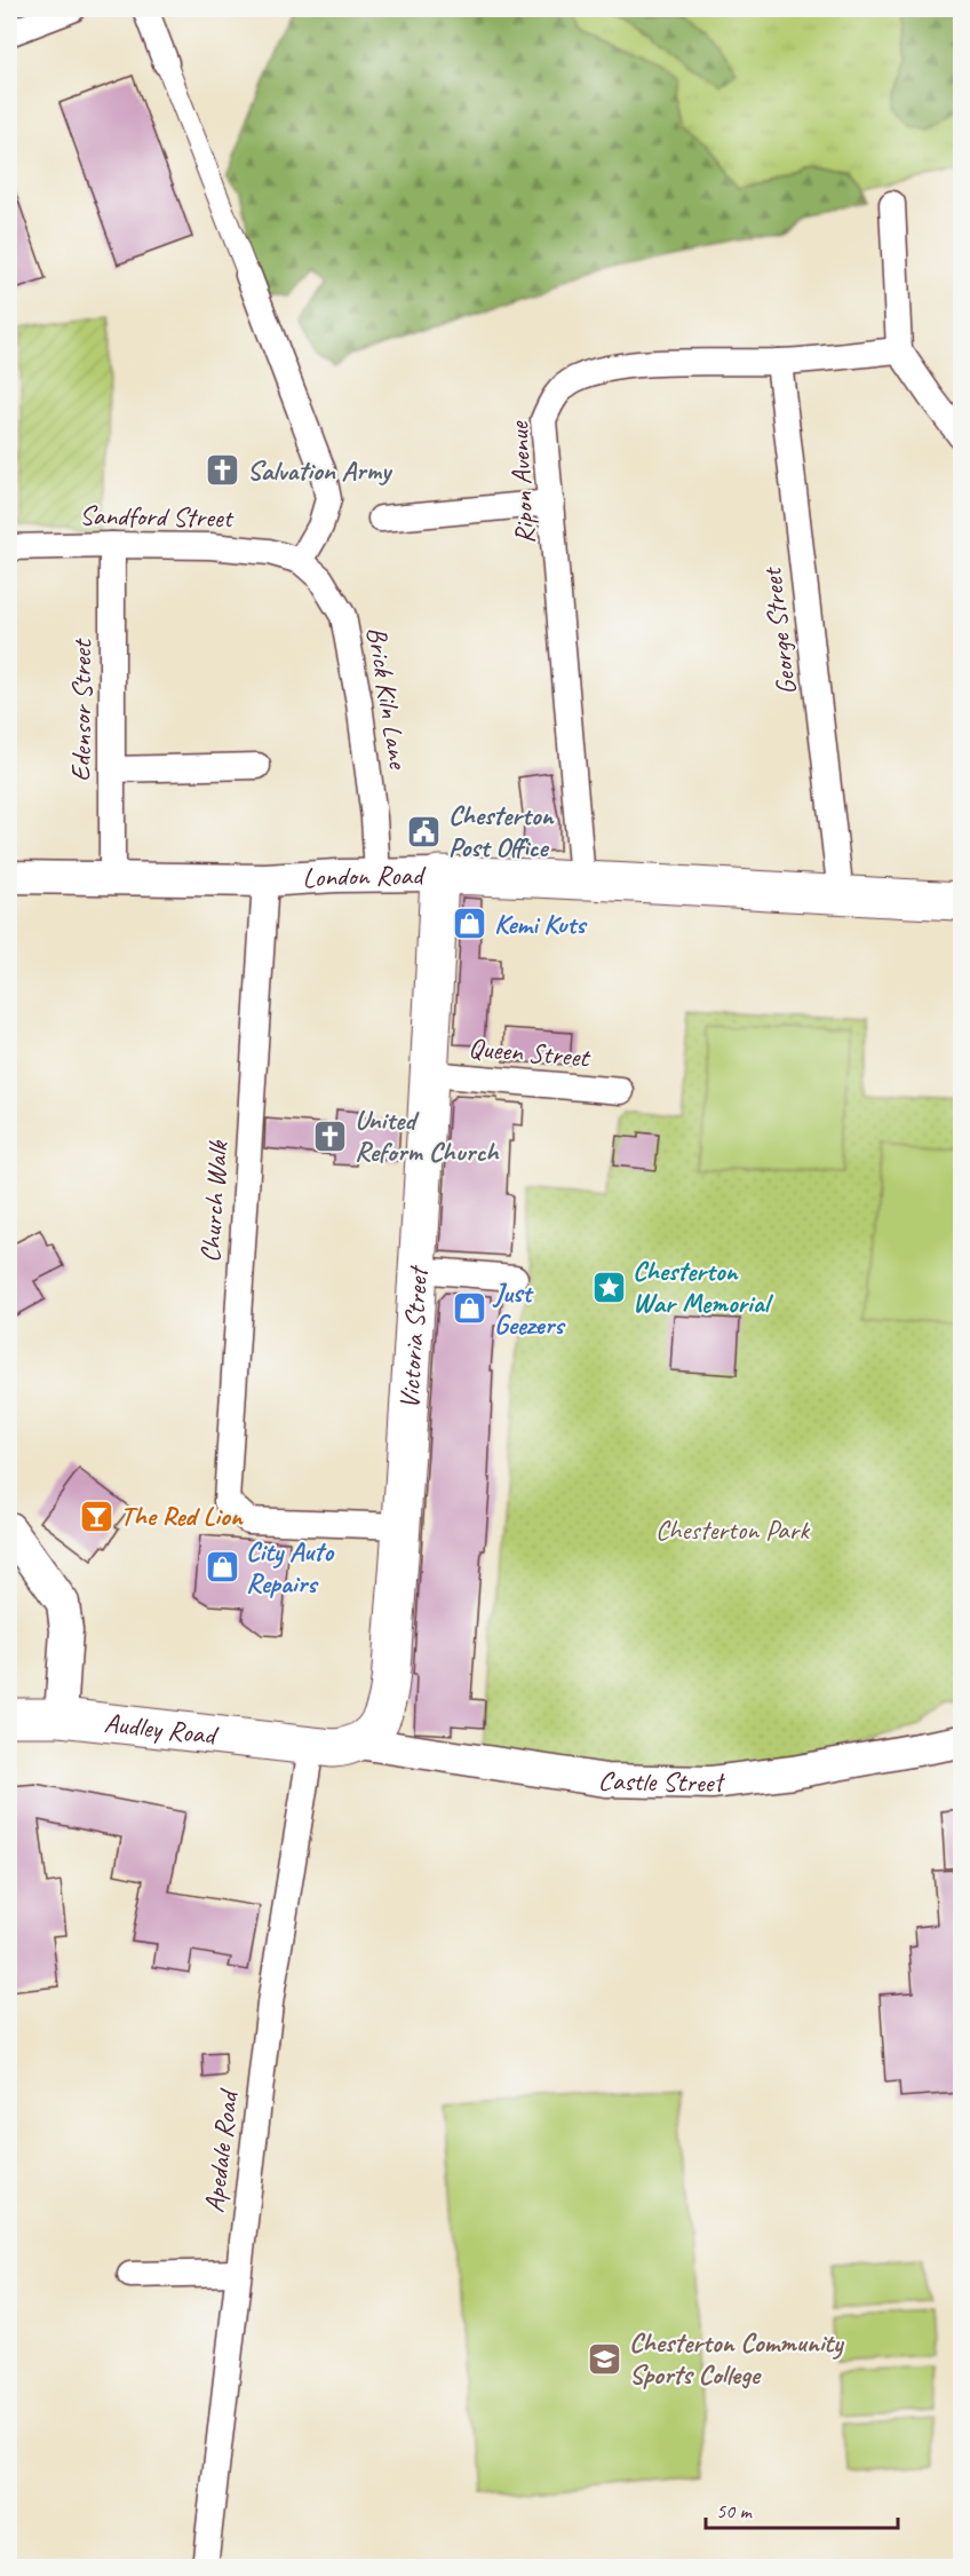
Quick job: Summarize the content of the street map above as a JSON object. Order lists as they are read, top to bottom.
{
  "streets": {
    "main road": ["London Road", "Victoria Street", "Audley Road"],
    "street": [
      "Ripon Avenue",
      "Sandford Street",
      "George Street",
      "Brick Kiln Lane",
      "Edensor Street",
      "Queen Street",
      "Church Walk",
      "Castle Street",
      "Apedale Road"
    ]
  },
  "crossings": [
    ["Ripon Avenue", "George Street"],
    ["Ripon Avenue", "London Road"],
    ["Sandford Street", "Brick Kiln Lane"],
    ["Sandford Street", "Edensor Street"],
    ["George Street", "London Road"],
    ["Brick Kiln Lane", "London Road"],
    ["Edensor Street", "London Road"],
    ["London Road", "Church Walk"],
    ["London Road", "Victoria Street"],
    ["Queen Street", "Victoria Street"],
    ["Church Walk", "Victoria Street"],
    ["Victoria Street", "Castle Street"],
    ["Audley Road", "Apedale Road"]
  ],
  "parks": ["Chesterton Park"],
  "places": {
    "church": ["Salvation Army", "United Reform Church"],
    "public building": ["Chesterton Post Office"],
    "shop": ["Kemi Kuts", "Just Geezers", "City Auto Repairs"],
    "place": ["Chesterton War Memorial"],
    "bar": ["The Red Lion"],
    "school or university": ["Chesterton Community Sports College"]
  },
  "scale_bar": "50 m"
}
